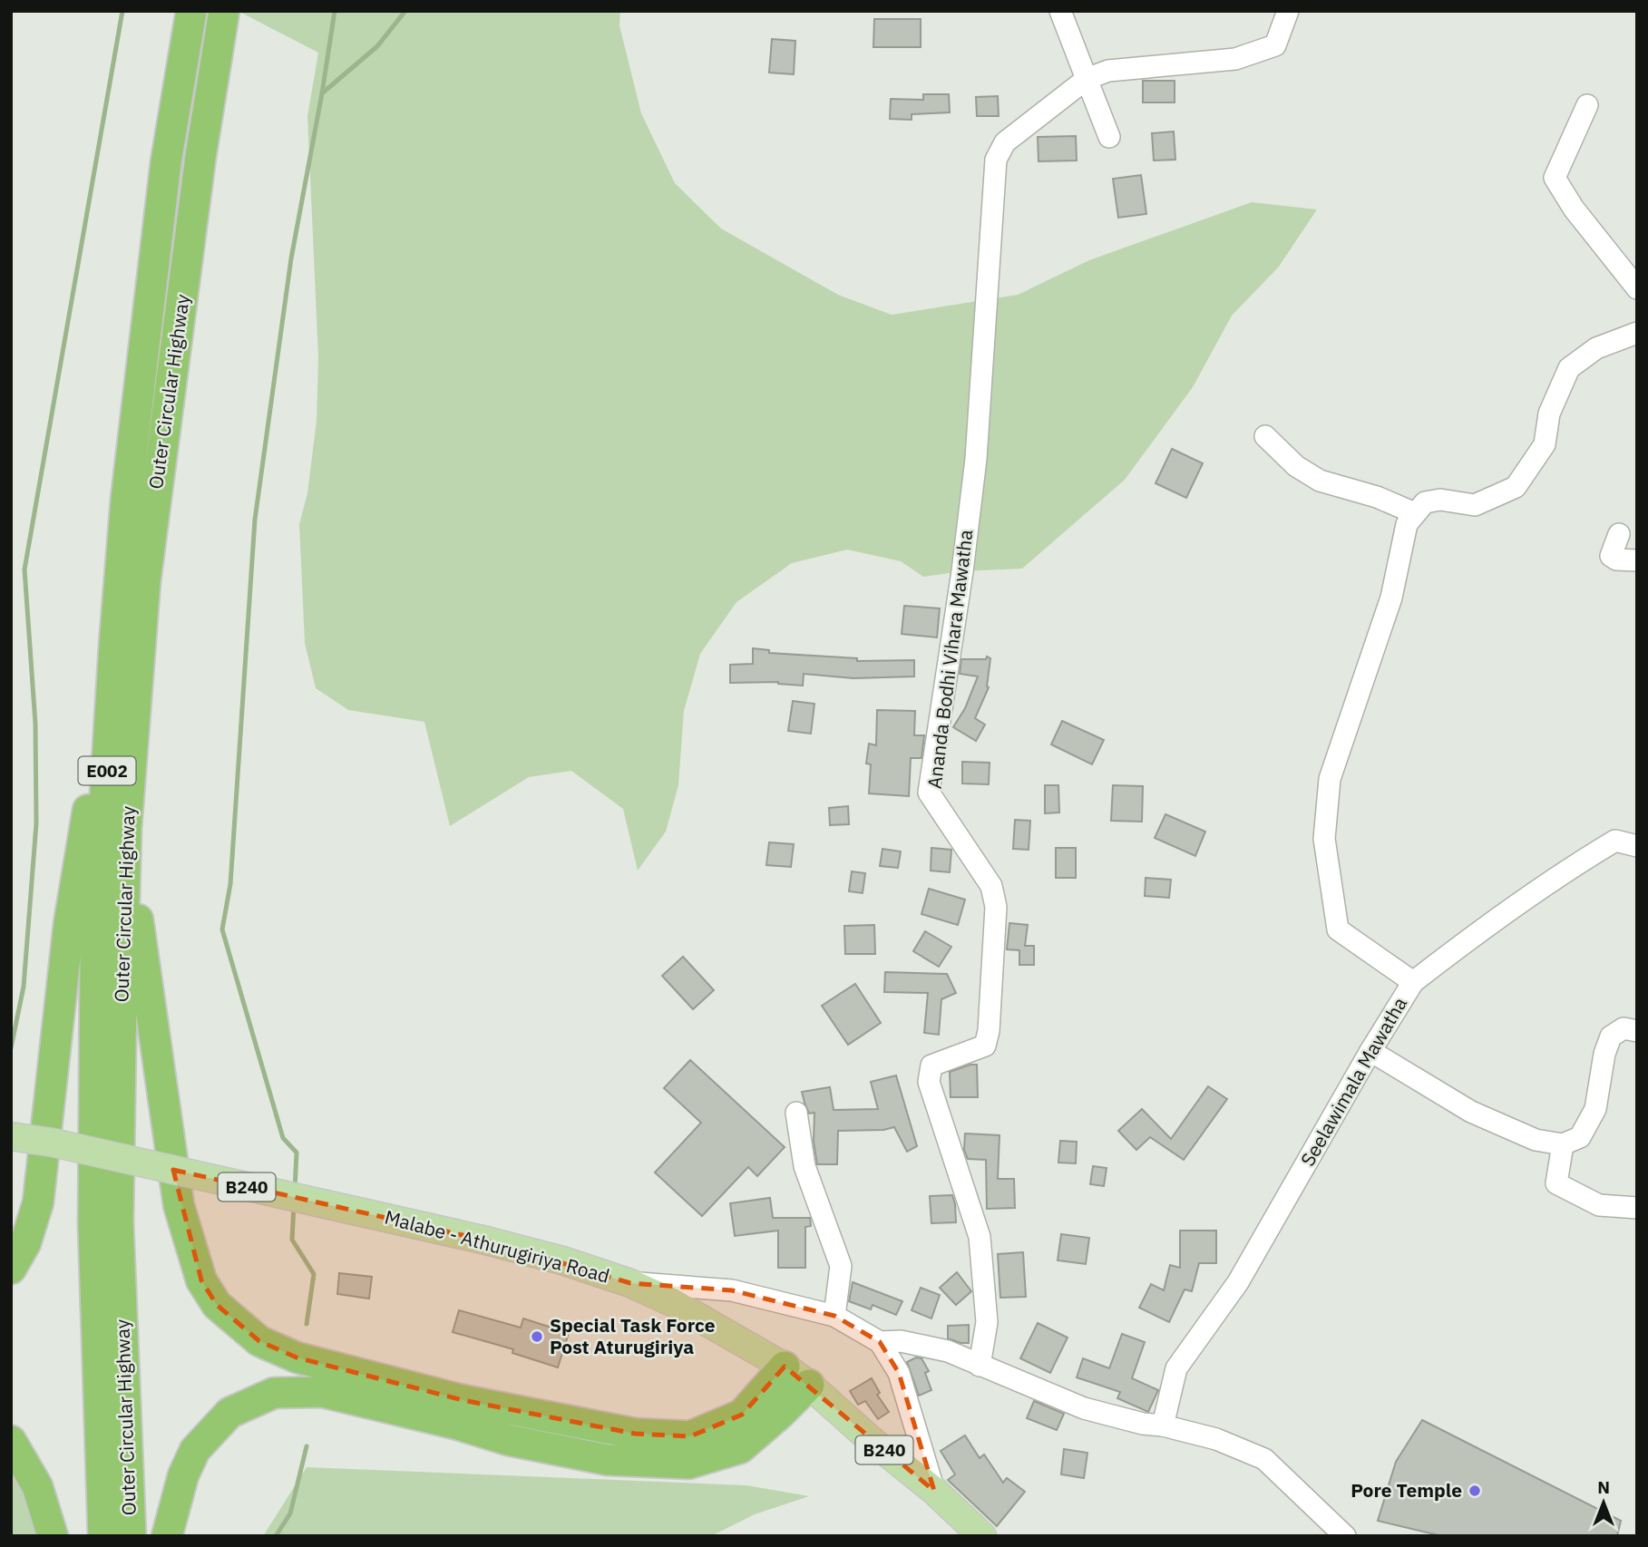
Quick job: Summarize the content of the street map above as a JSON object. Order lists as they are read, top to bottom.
{
  "streets": {
    "highway": ["Outer Circular Highway", "E002"],
    "main road": ["B240", "Malabe - Athurugiriya Road"],
    "street": ["Ananda Bodhi Vihara Mawatha", "Seelawimala Mawatha"]
  },
  "places": ["Special Task Force Post Aturugiriya", "Pore Temple"],
  "north": "top"
}
